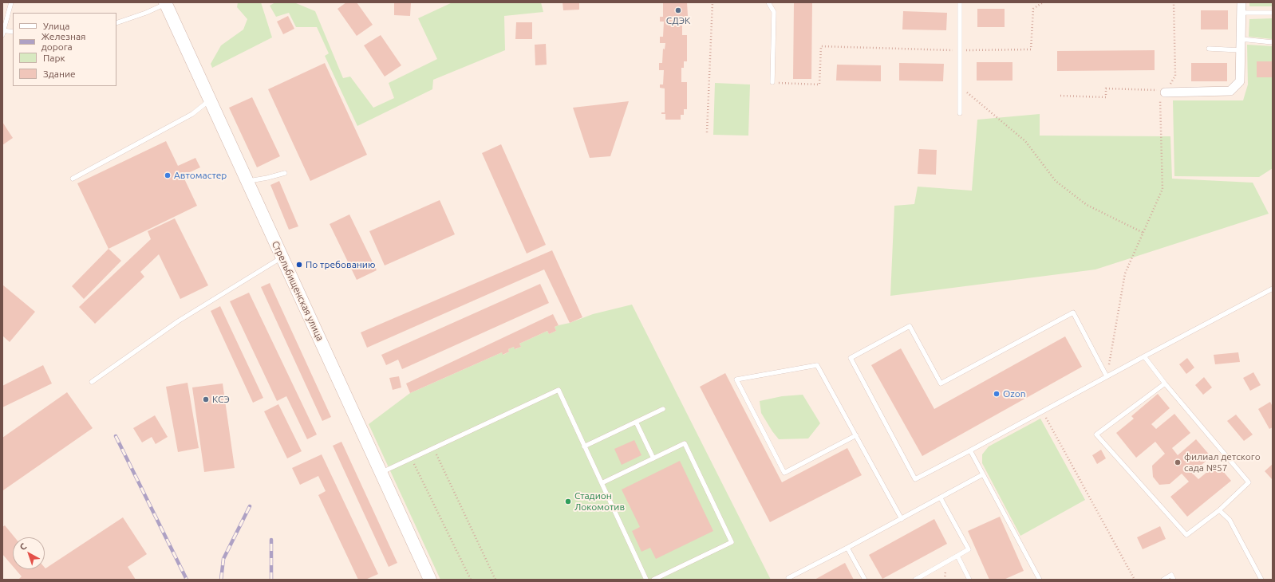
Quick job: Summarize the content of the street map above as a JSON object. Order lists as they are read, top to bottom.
{
  "streets": {
    "main road": ["Стрельбищенская улица"]
  },
  "places": [
    "СДЭК",
    "Автомастер",
    "По требованию",
    "Ozon",
    "КСЭ",
    "филиал детского сада №57",
    "Стадион Локомотив"
  ],
  "legend": [
    "Улица",
    "Железная дорога",
    "Парк",
    "Здание"
  ],
  "north": "top left"
}
